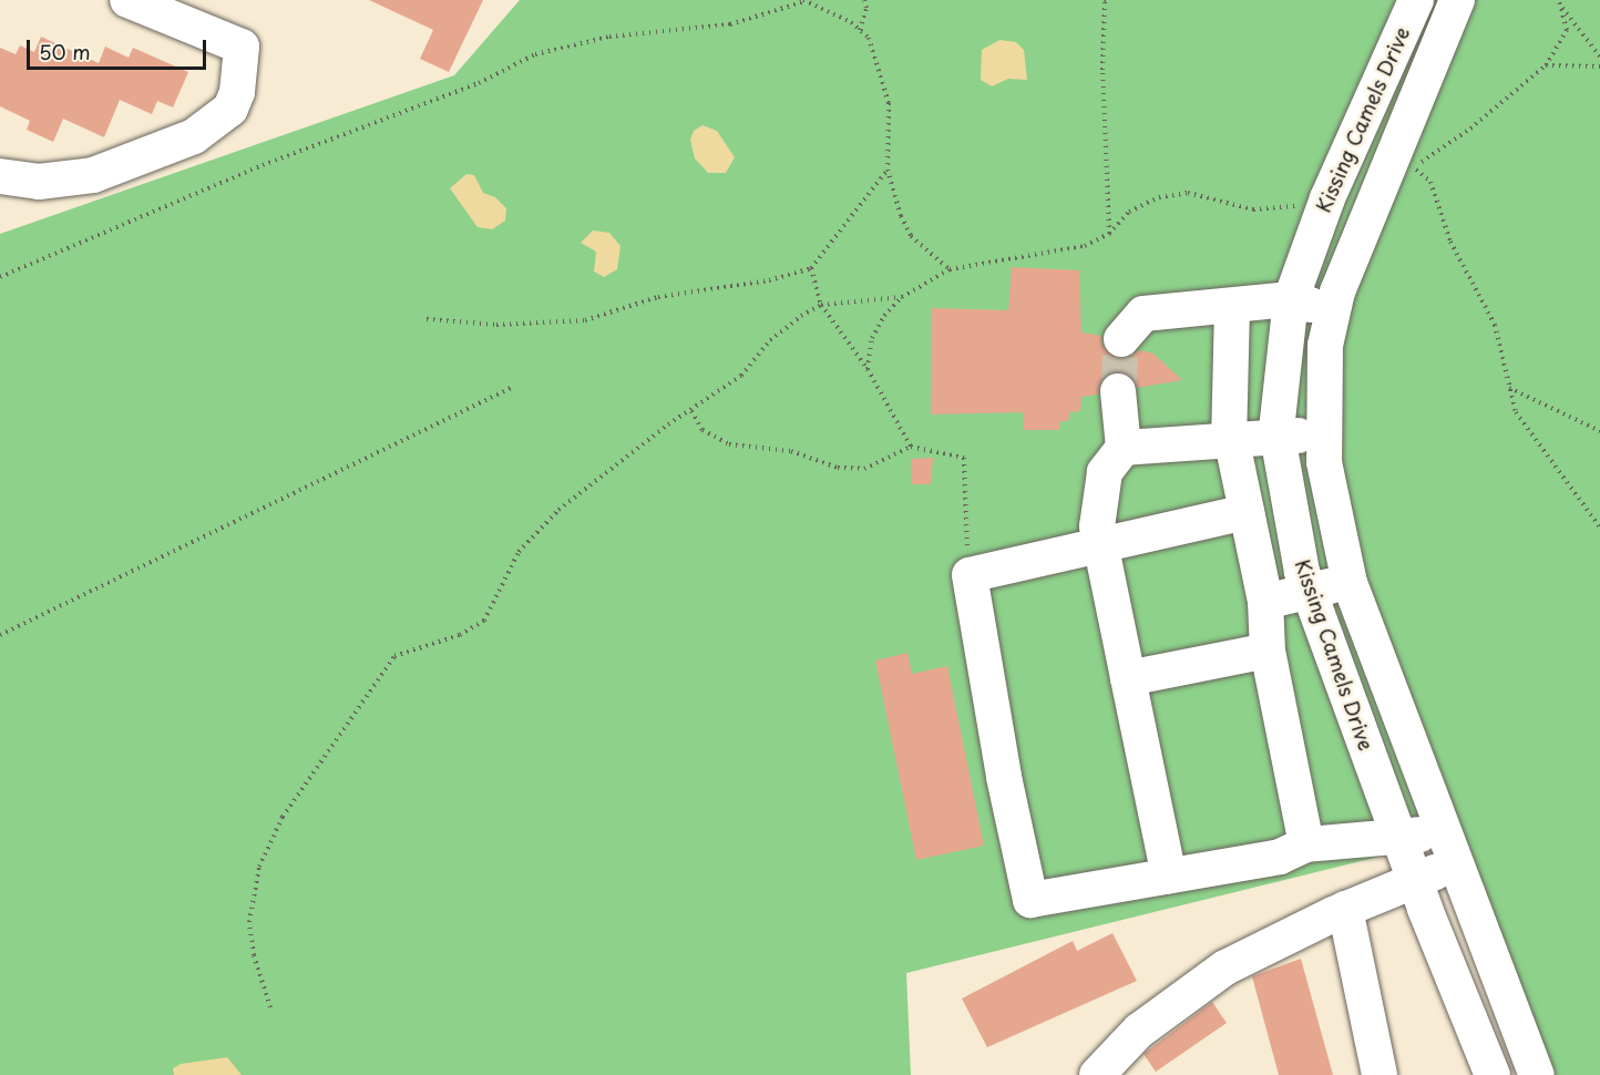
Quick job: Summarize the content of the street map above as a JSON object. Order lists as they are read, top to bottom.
{
  "streets": {
    "street": ["Kissing Camels Drive"]
  },
  "scale_bar": "50 m"
}
